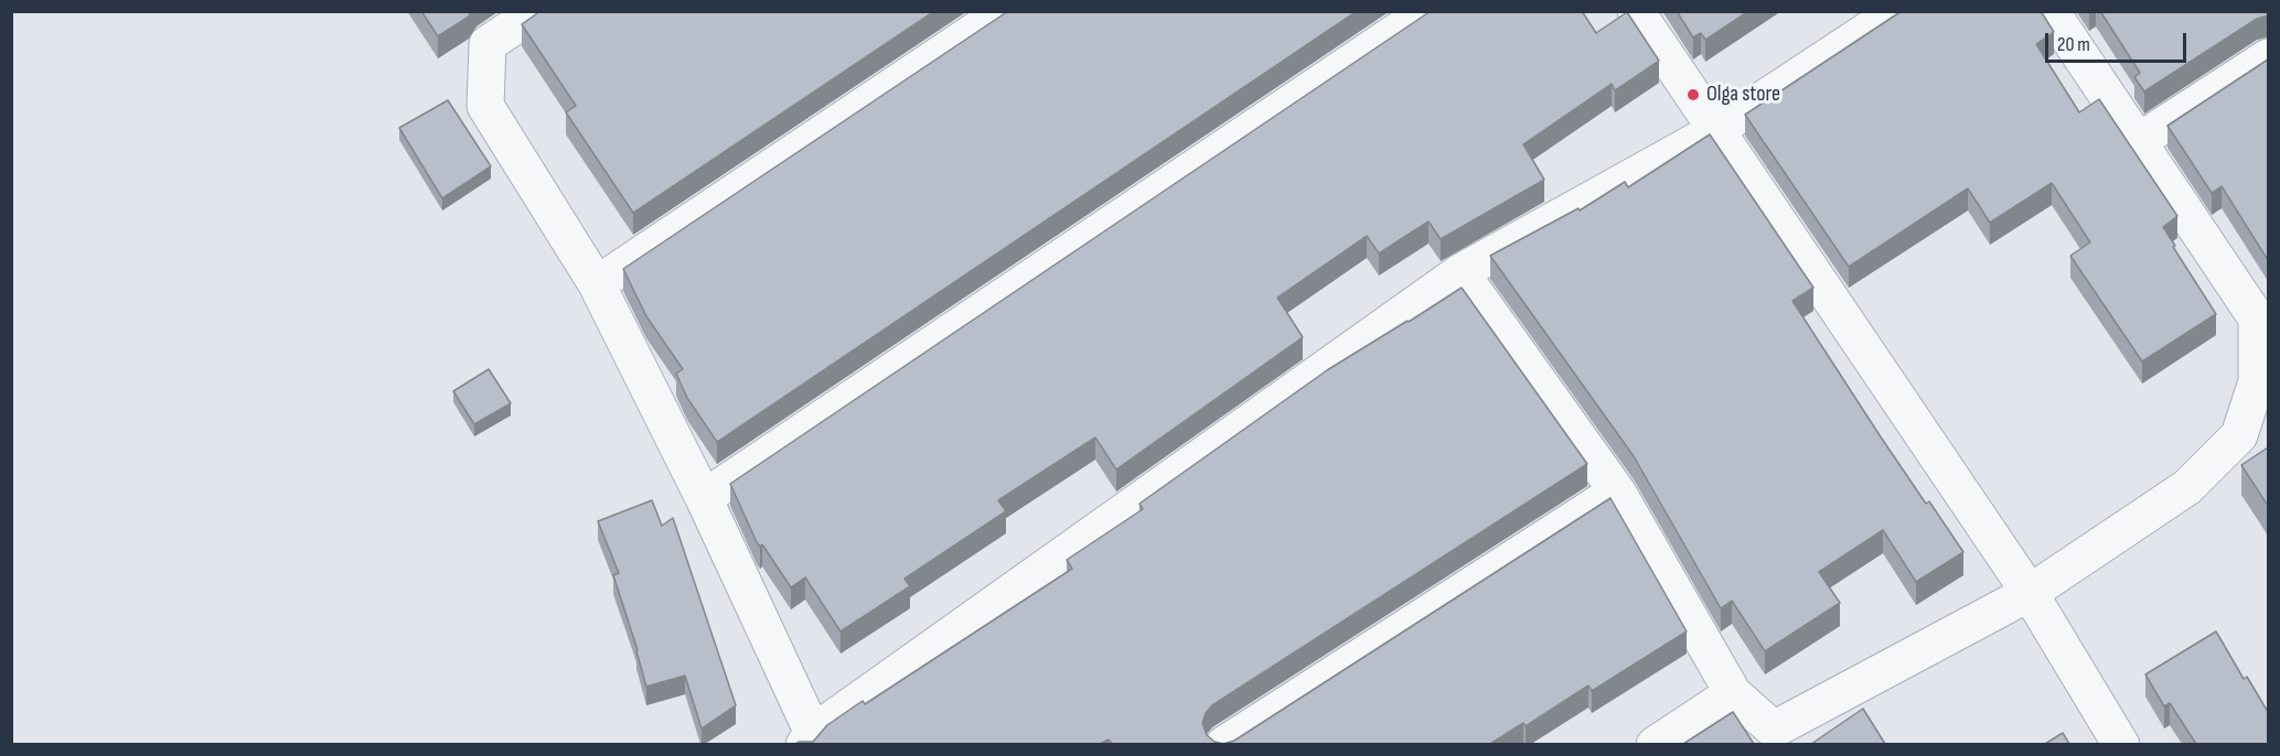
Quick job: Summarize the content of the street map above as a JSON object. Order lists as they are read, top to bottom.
{
  "places": ["Olga store"],
  "scale_bar": "20 m"
}
